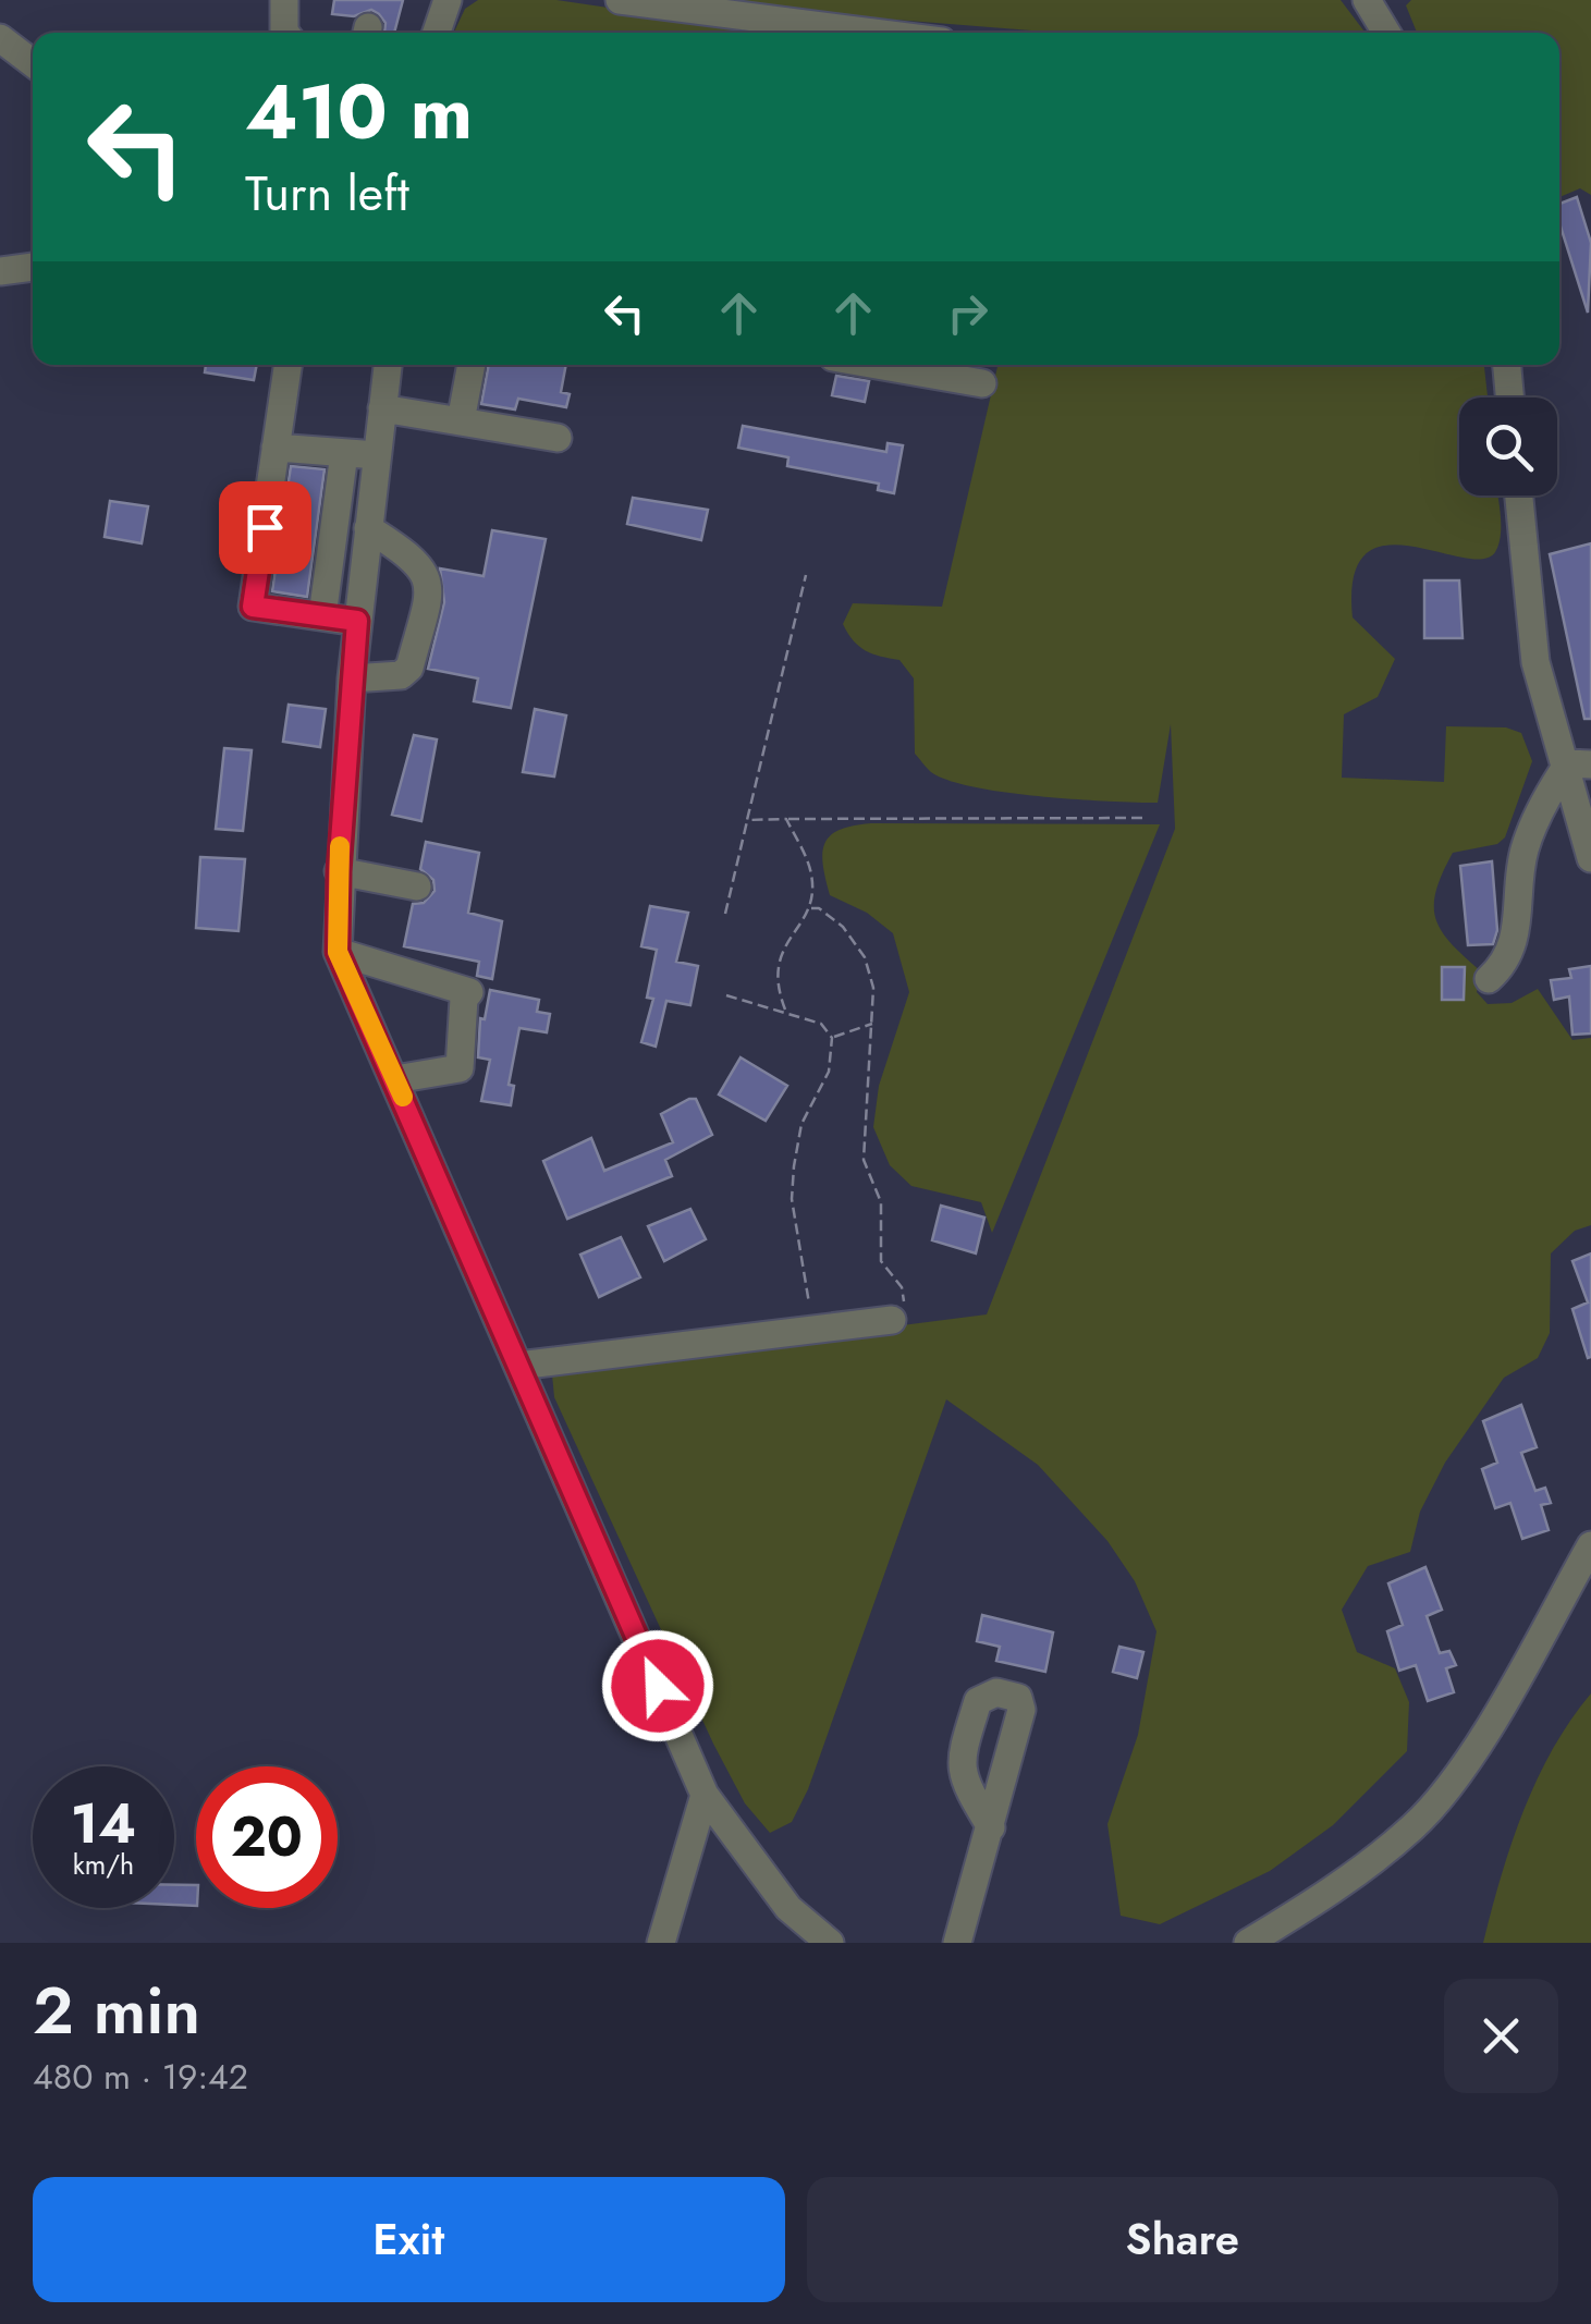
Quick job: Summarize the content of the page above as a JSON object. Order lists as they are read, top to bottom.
{
  "page": {
    "turn": ["410 m", "Turn left"],
    "speed": "14 km/h",
    "limit": "20",
    "heading": ["2 min", "480 m · 19:42"],
    "buttons": ["Exit", "Share"]
  }
}
